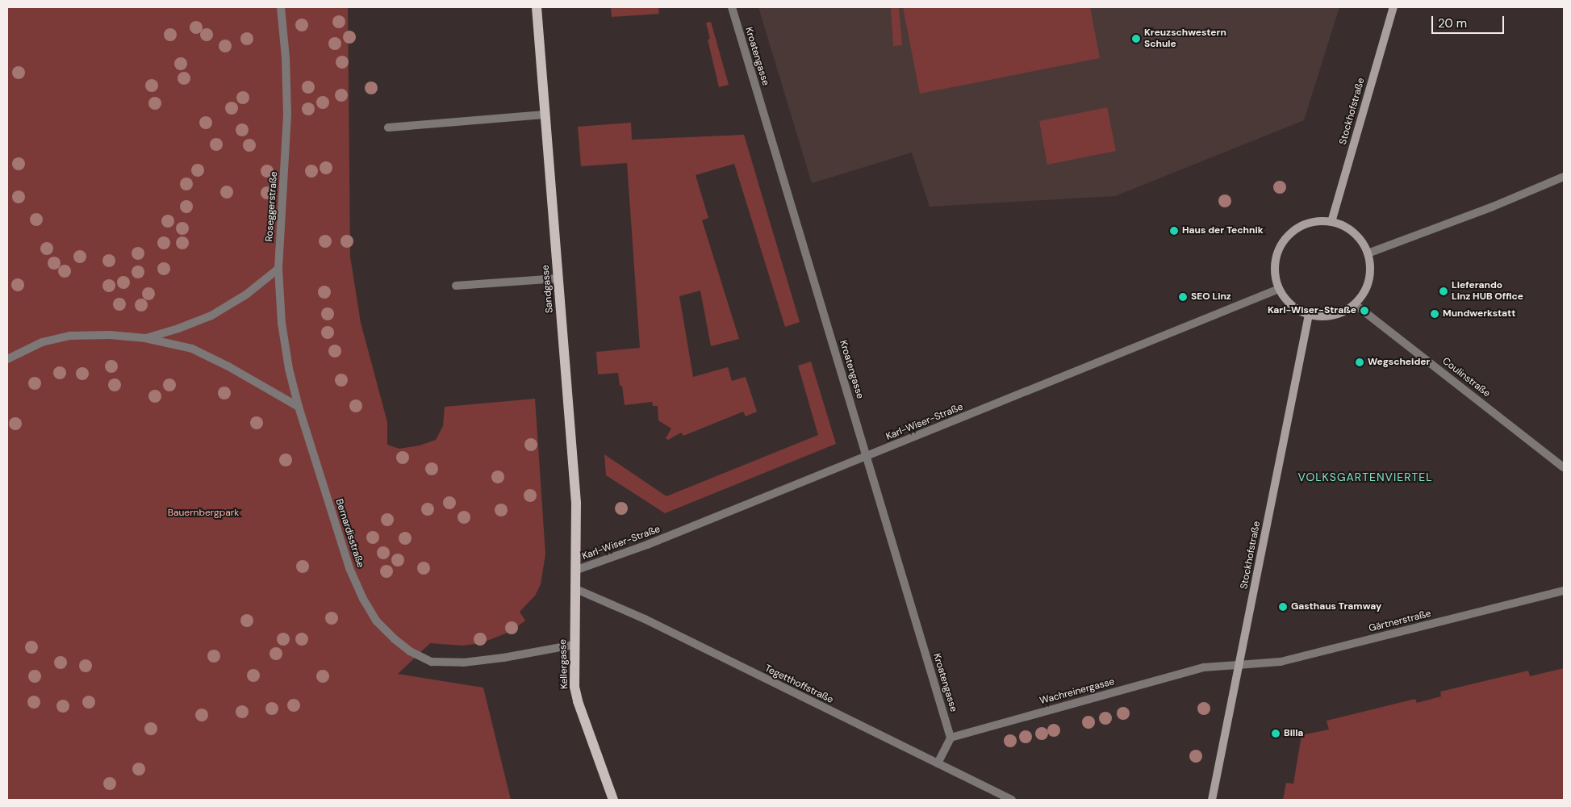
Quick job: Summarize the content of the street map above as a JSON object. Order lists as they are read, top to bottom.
{
  "streets": {
    "main road": ["Sandgasse", "Kellergasse"],
    "street": [
      "Kroatengasse",
      "Stockhofstraße",
      "Roseggerstraße",
      "Coulinstraße",
      "Karl-Wiser-Straße",
      "Bernardisstraße",
      "Gärtnerstraße",
      "Tegetthoffstraße",
      "Wachreinergasse"
    ]
  },
  "crossings": [
    ["Kroatengasse", "Karl-Wiser-Straße"],
    ["Kroatengasse", "Wachreinergasse"],
    ["Stockhofstraße", "Coulinstraße"],
    ["Stockhofstraße", "Karl-Wiser-Straße"],
    ["Stockhofstraße", "Gärtnerstraße"],
    ["Stockhofstraße", "Wachreinergasse"],
    ["Roseggerstraße", "Bernardisstraße"],
    ["Sandgasse", "Karl-Wiser-Straße"],
    ["Sandgasse", "Kellergasse"],
    ["Coulinstraße", "Karl-Wiser-Straße"],
    ["Karl-Wiser-Straße", "Kellergasse"],
    ["Bernardisstraße", "Kellergasse"],
    ["Gärtnerstraße", "Wachreinergasse"],
    ["Kellergasse", "Tegetthoffstraße"]
  ],
  "districts": ["VOLKSGARTENVIERTEL"],
  "parks": ["Bauernbergpark"],
  "places": [
    "Kreuzschwestern Schule",
    "Haus der Technik",
    "Lieferando Linz HUB Office",
    "SEO Linz",
    "Karl-Wiser-Straße",
    "Mundwerkstatt",
    "Wegscheider",
    "Gasthaus Tramway",
    "Billa"
  ],
  "scale_bar": "20 m"
}
